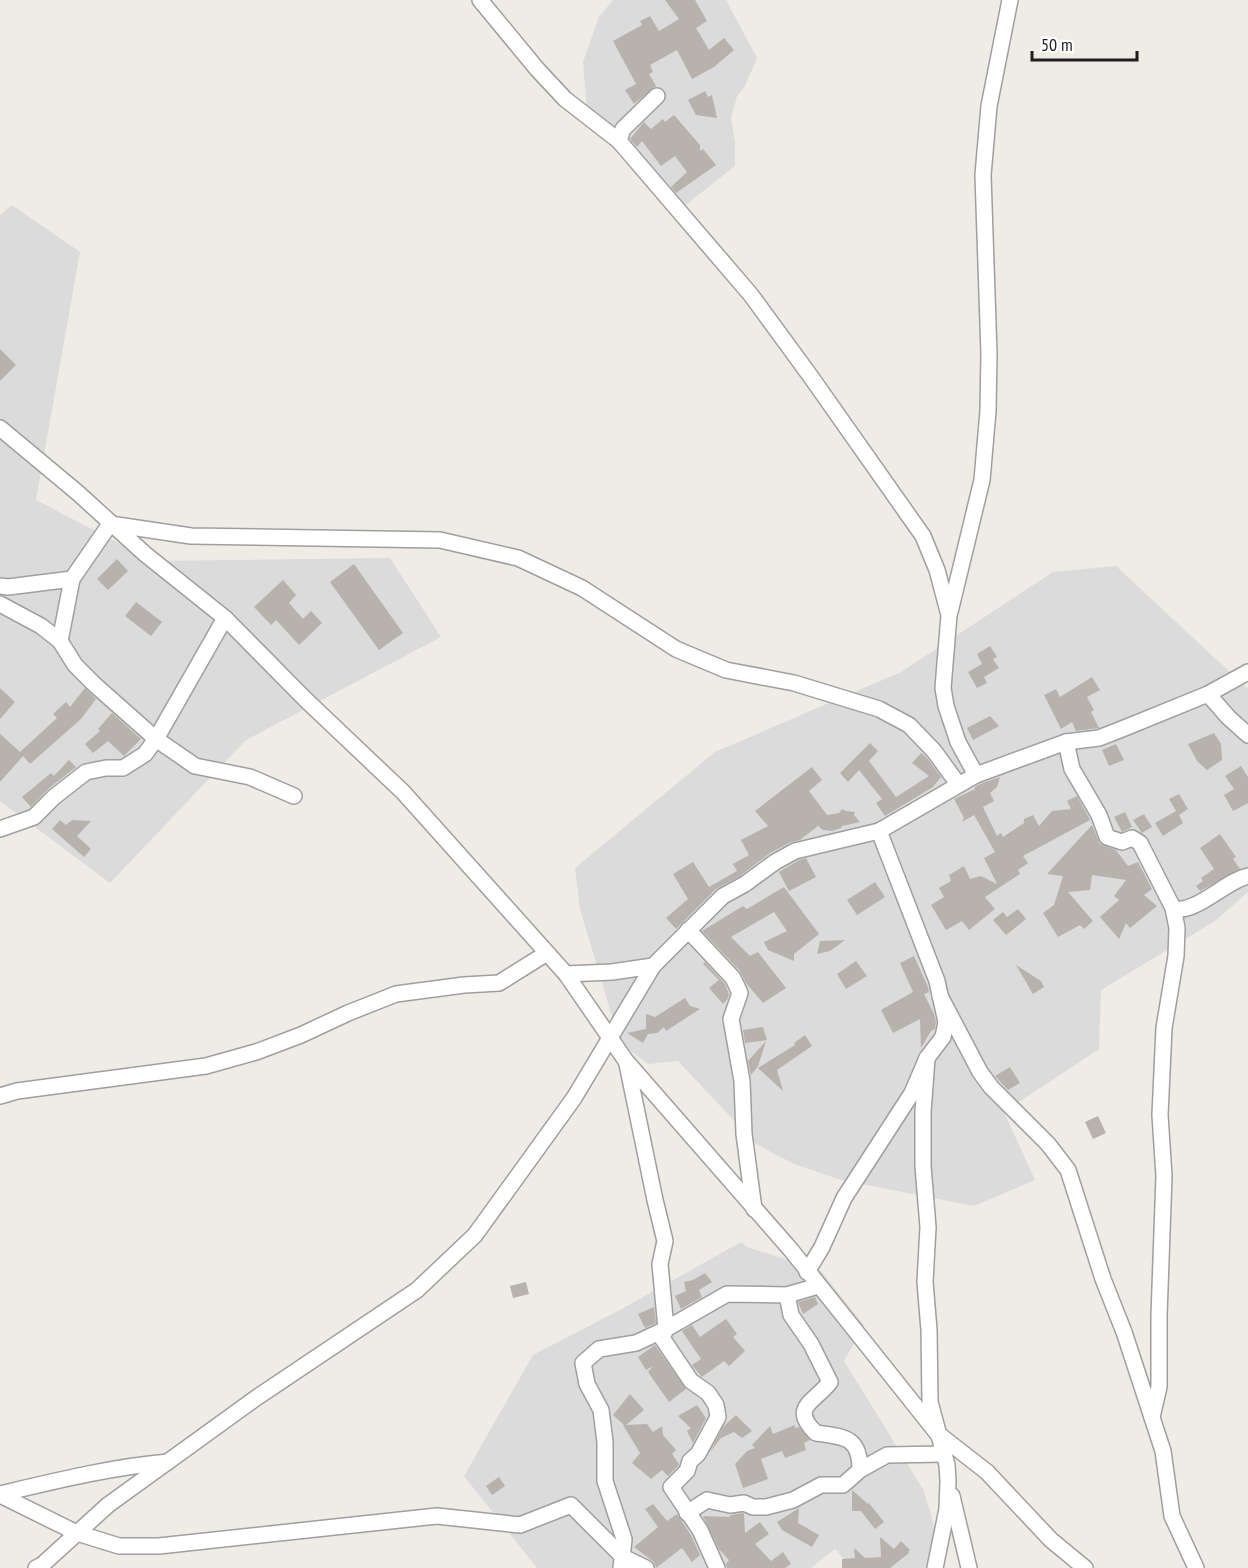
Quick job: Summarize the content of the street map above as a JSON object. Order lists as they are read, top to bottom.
{
  "scale_bar": "50 m"
}
